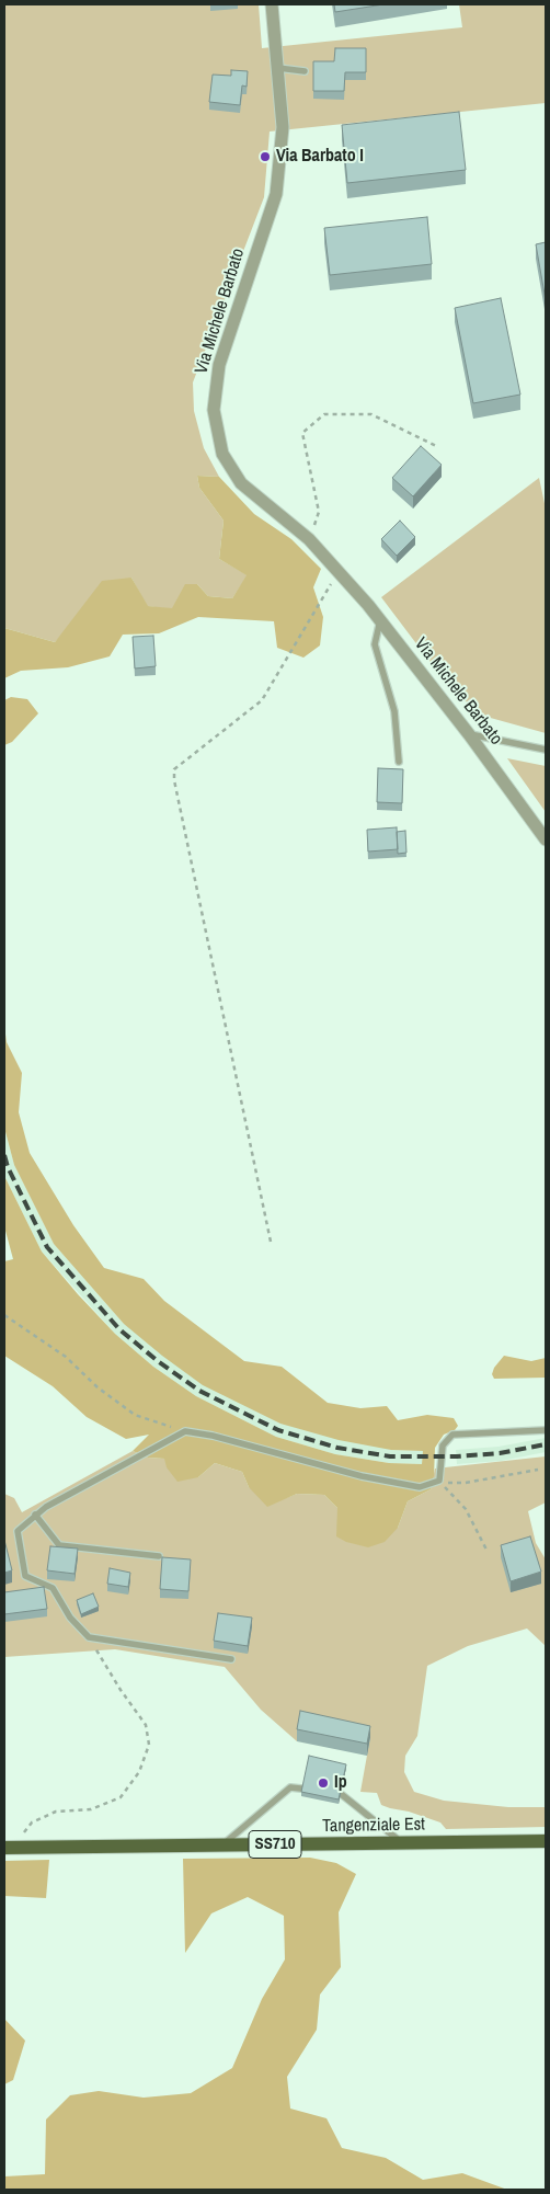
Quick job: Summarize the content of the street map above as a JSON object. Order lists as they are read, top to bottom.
{
  "streets": {
    "main road": ["Tangenziale Est", "SS710"],
    "street": ["Via Michele Barbato"]
  },
  "places": ["Via Barbato I", "Ip"]
}
